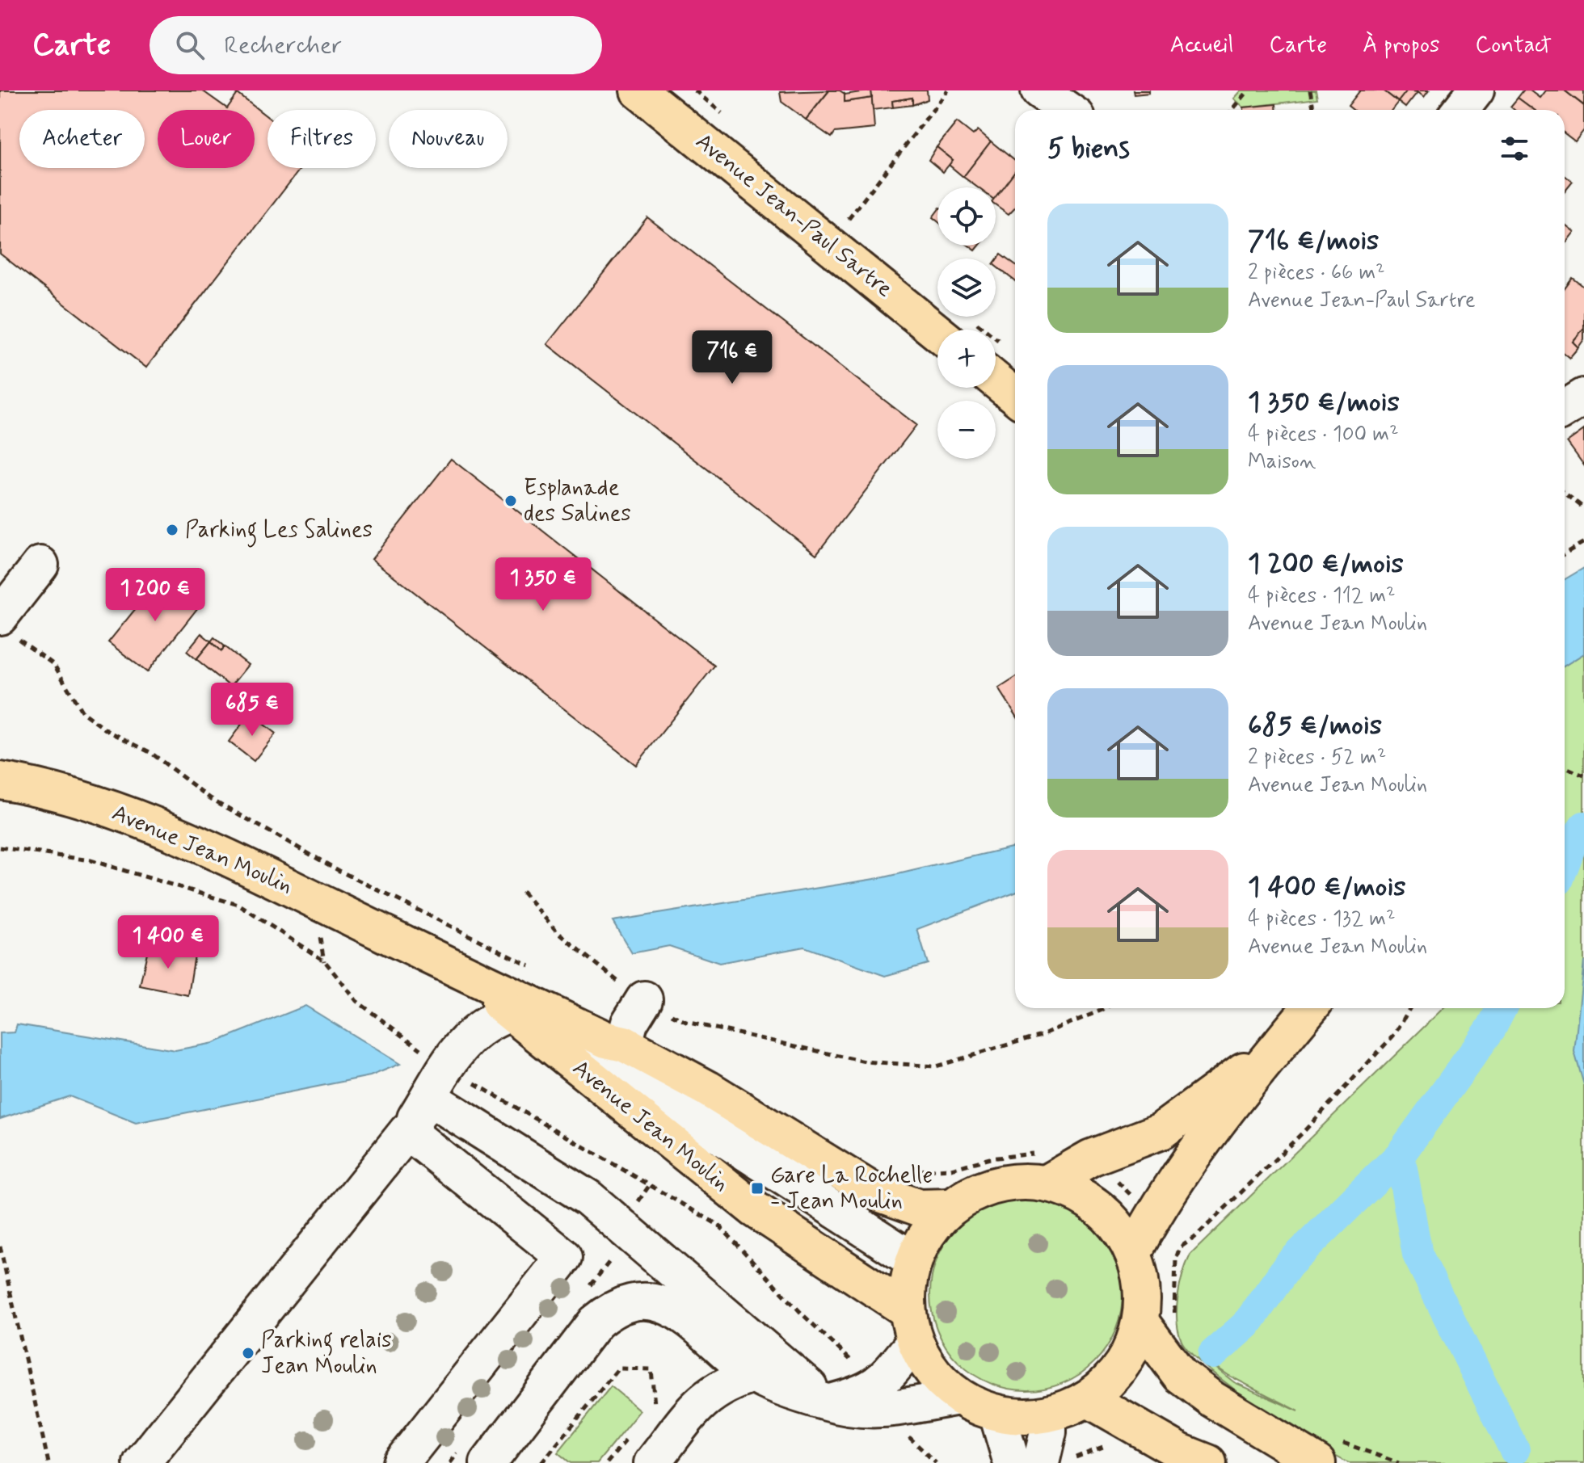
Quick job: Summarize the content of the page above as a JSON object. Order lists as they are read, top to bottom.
{
  "streets": {
    "main road": ["Avenue Jean-Paul Sartre", "Avenue Jean Moulin"]
  },
  "places": {
    "other": ["Esplanade des Salines", "Parking Les Salines", "Parking relais Jean Moulin"],
    "transit": ["Gare La Rochelle - Jean Moulin"]
  },
  "page": {
    "header": "Carte",
    "search": "Rechercher",
    "nav": [
      "Accueil",
      "Carte",
      "À propos",
      "Contact"
    ],
    "chip": [
      "Acheter",
      "Louer",
      "Filtres",
      "Nouveau"
    ],
    "heading": "5 biens",
    "map_buttons": ["+", "−"],
    "list": [
      {
        "name": "716 €/mois",
        "note": "2 pièces · 66 m² · Avenue Jean-Paul Sartre"
      },
      {
        "name": "1 350 €/mois",
        "note": "4 pièces · 100 m² · Maison"
      },
      {
        "name": "1 200 €/mois",
        "note": "4 pièces · 112 m² · Avenue Jean Moulin"
      },
      {
        "name": "685 €/mois",
        "note": "2 pièces · 52 m² · Avenue Jean Moulin"
      },
      {
        "name": "1 400 €/mois",
        "note": "4 pièces · 132 m² · Avenue Jean Moulin"
      }
    ],
    "price": [
      "716 €",
      "1 350 €",
      "1 200 €",
      "685 €",
      "1 400 €"
    ]
  }
}
